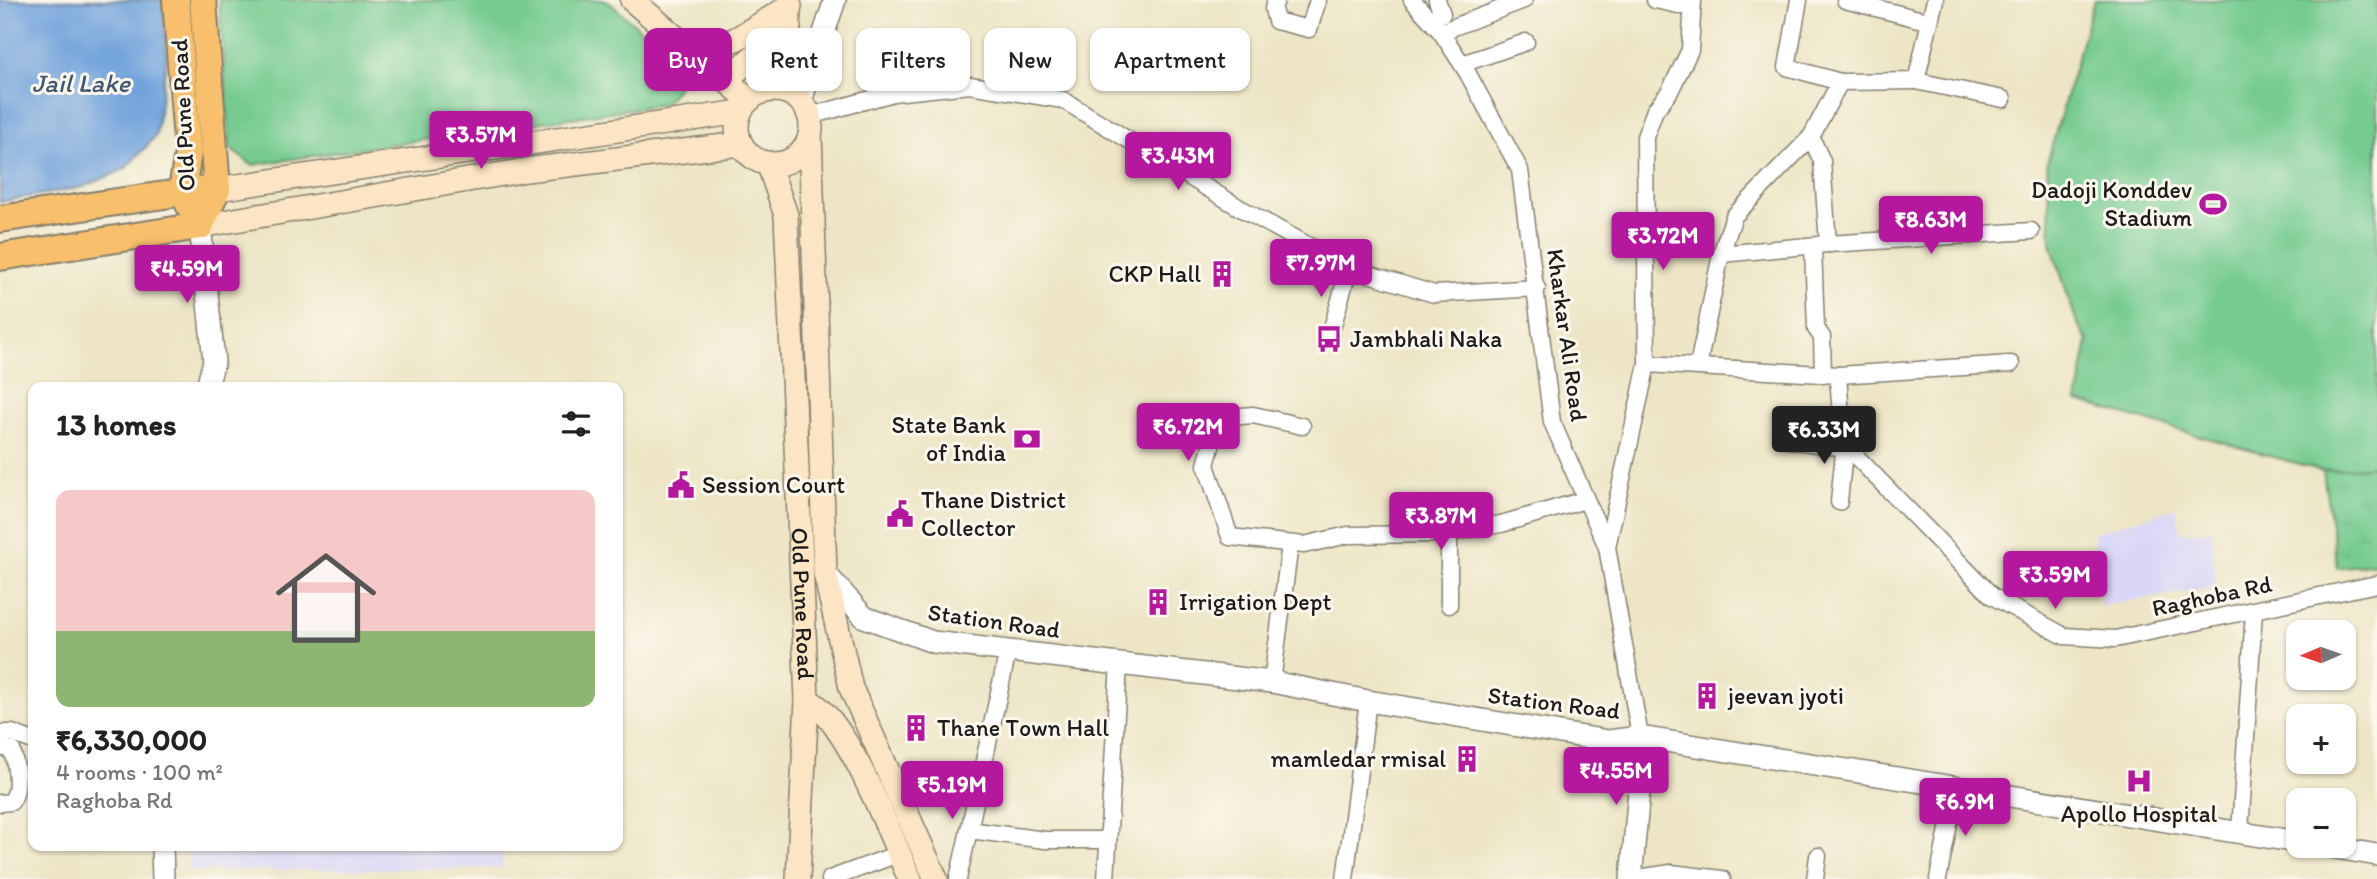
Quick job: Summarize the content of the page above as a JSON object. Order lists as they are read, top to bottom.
{
  "streets": {
    "main road": ["Old Pune Road"],
    "street": ["Kharkar Ali Road", "Raghoba Rd", "Station Road"]
  },
  "crossings": [
    ["Old Pune Road", "Station Road"],
    ["Kharkar Ali Road", "Station Road"]
  ],
  "water": ["Jail Lake"],
  "places": {
    "sports": ["Dadoji Konddev Stadium"],
    "building": [
      "CKP Hall",
      "Irrigation Dept",
      "jeevan jyoti",
      "Thane Town Hall",
      "mamledar rmisal"
    ],
    "bus stop": ["Jambhali Naka"],
    "bank": ["State Bank of India"],
    "public building": ["Session Court", "Thane District Collector"],
    "hospital": ["Apollo Hospital"]
  },
  "north": "left",
  "page": {
    "chip": [
      "Buy",
      "Rent",
      "Filters",
      "New",
      "Apartment"
    ],
    "price": [
      "₹3.57M",
      "₹3.43M",
      "₹8.63M",
      "₹3.72M",
      "₹7.97M",
      "₹4.59M",
      "₹6.72M",
      "₹6.33M",
      "₹3.87M",
      "₹3.59M",
      "₹4.55M",
      "₹5.19M",
      "₹6.9M"
    ],
    "heading": "13 homes",
    "list": [
      {
        "name": "₹6,330,000",
        "note": "4 rooms · 100 m² · Raghoba Rd"
      }
    ],
    "map_buttons": ["+", "−"]
  }
}
